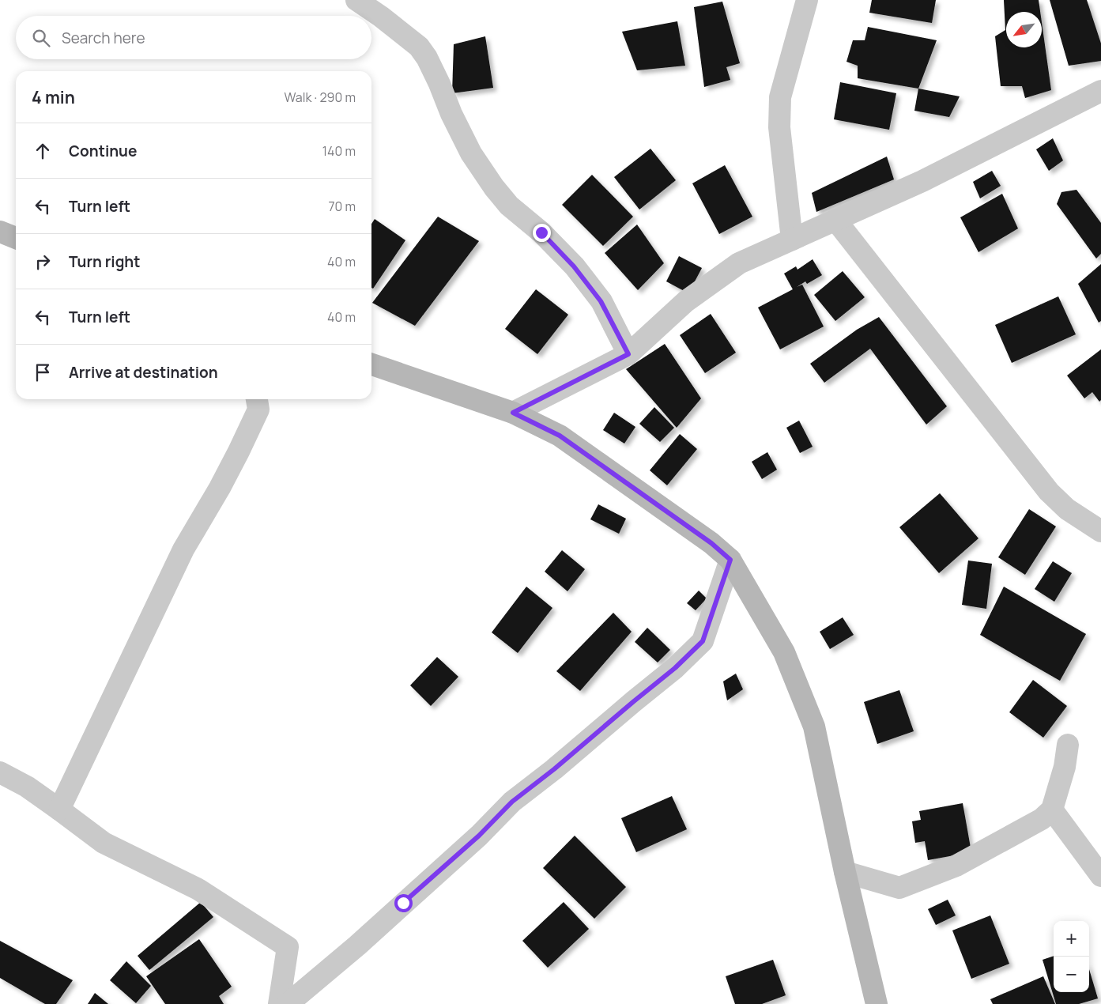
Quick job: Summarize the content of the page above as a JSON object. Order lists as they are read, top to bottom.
{
  "north": "bottom left",
  "page": {
    "search": "Search here",
    "heading": ["4 min", "Walk · 290 m"],
    "list": [
      ["Continue", "140 m"],
      ["Turn left", "70 m"],
      ["Turn right", "40 m"],
      ["Turn left", "40 m"],
      "Arrive at destination"
    ],
    "map_buttons": ["+", "−"]
  }
}
